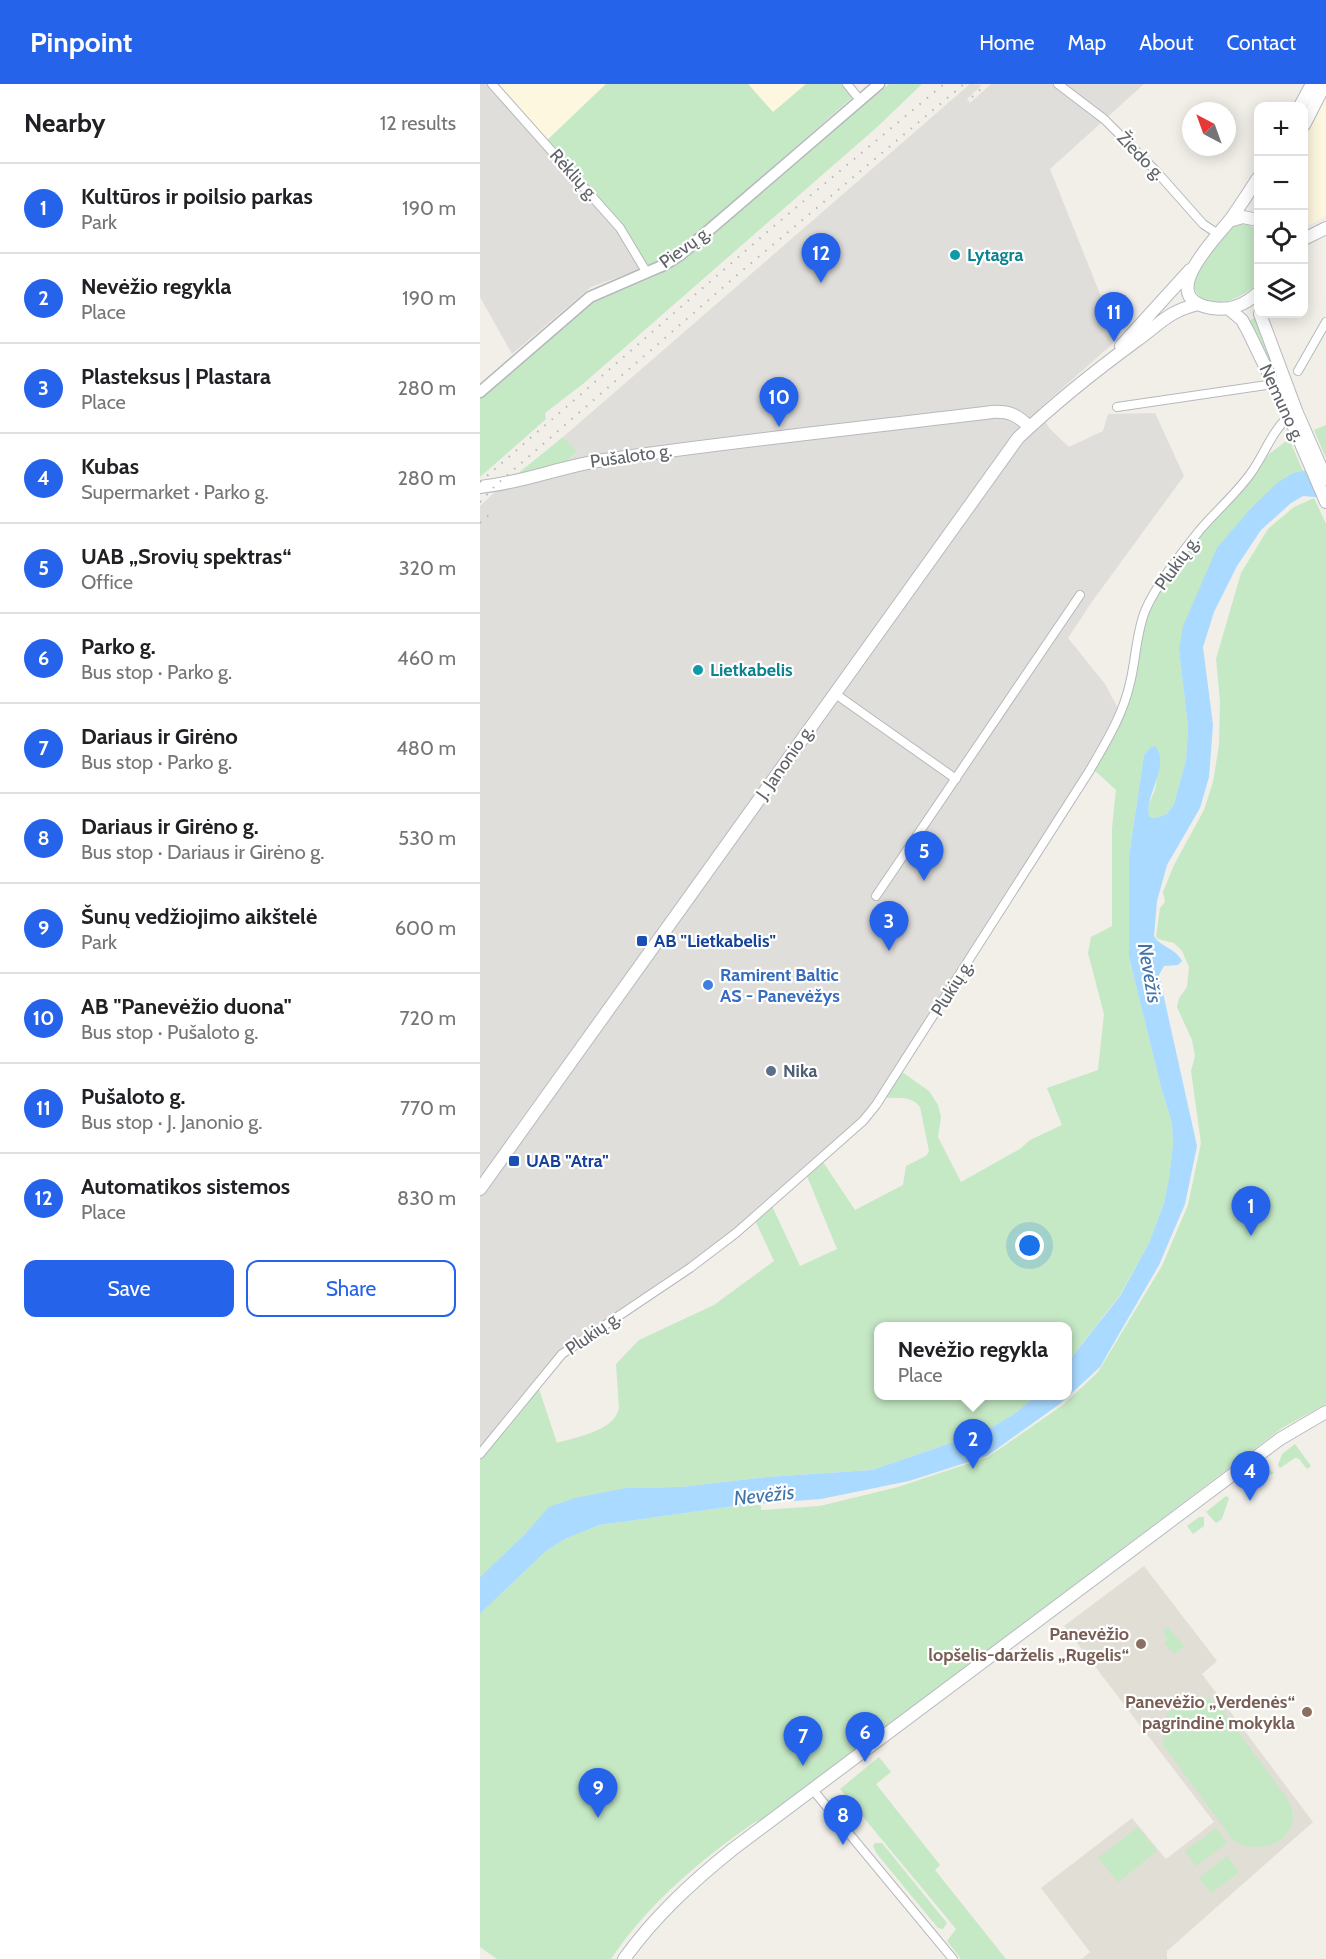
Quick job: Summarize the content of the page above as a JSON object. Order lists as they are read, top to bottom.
{
  "streets": {
    "main road": ["Nemuno g.", "Pušaloto g.", "J. Janonio g."],
    "street": [
      "Žiedo g.",
      "Rėklių g.",
      "Pievų g.",
      "Plukių g."
    ]
  },
  "crossings": [
    ["Žiedo g.", "J. Janonio g."],
    ["Rėklių g.", "Pievų g."],
    ["Nemuno g.", "Plukių g."],
    ["Pušaloto g.", "J. Janonio g."]
  ],
  "water": ["Nevėžis"],
  "places": {
    "other": [
      "Lytagra",
      "Lietkabelis",
      "Ramirent Baltic AS - Panevėžys",
      "Nika",
      "Panevėžio lopšelis-darželis „Rugelis“",
      "Panevėžio „Verdenės“ pagrindinė mokykla"
    ],
    "transit": ["AB \"Lietkabelis\"", "UAB \"Atra\""]
  },
  "north": "top left",
  "page": {
    "header": "Pinpoint",
    "nav": [
      "Home",
      "Map",
      "About",
      "Contact"
    ],
    "heading": ["Nearby", "12 results"],
    "map_buttons": ["+", "−"],
    "list": [
      {
        "mark": "1",
        "name": "Kultūros ir poilsio parkas",
        "note": "Park",
        "value": "190 m"
      },
      {
        "mark": "2",
        "name": "Nevėžio regykla",
        "note": "Place",
        "value": "190 m"
      },
      {
        "mark": "3",
        "name": "Plasteksus | Plastara",
        "note": "Place",
        "value": "280 m"
      },
      {
        "mark": "4",
        "name": "Kubas",
        "note": "Supermarket · Parko g.",
        "value": "280 m"
      },
      {
        "mark": "5",
        "name": "UAB „Srovių spektras“",
        "note": "Office",
        "value": "320 m"
      },
      {
        "mark": "6",
        "name": "Parko g.",
        "note": "Bus stop · Parko g.",
        "value": "460 m"
      },
      {
        "mark": "7",
        "name": "Dariaus ir Girėno",
        "note": "Bus stop · Parko g.",
        "value": "480 m"
      },
      {
        "mark": "8",
        "name": "Dariaus ir Girėno g.",
        "note": "Bus stop · Dariaus ir Girėno g.",
        "value": "530 m"
      },
      {
        "mark": "9",
        "name": "Šunų vedžiojimo aikštelė",
        "note": "Park",
        "value": "600 m"
      },
      {
        "mark": "10",
        "name": "AB \"Panevėžio duona\"",
        "note": "Bus stop · Pušaloto g.",
        "value": "720 m"
      },
      {
        "mark": "11",
        "name": "Pušaloto g.",
        "note": "Bus stop · J. Janonio g.",
        "value": "770 m"
      },
      {
        "mark": "12",
        "name": "Automatikos sistemos",
        "note": "Place",
        "value": "830 m"
      }
    ],
    "pins": [
      "12",
      "11",
      "10",
      "5",
      "3",
      "1",
      "2",
      "4",
      "6",
      "7",
      "9",
      "8"
    ],
    "buttons": ["Save", "Share"],
    "popup": ["Nevėžio regykla", "Place"]
  }
}
